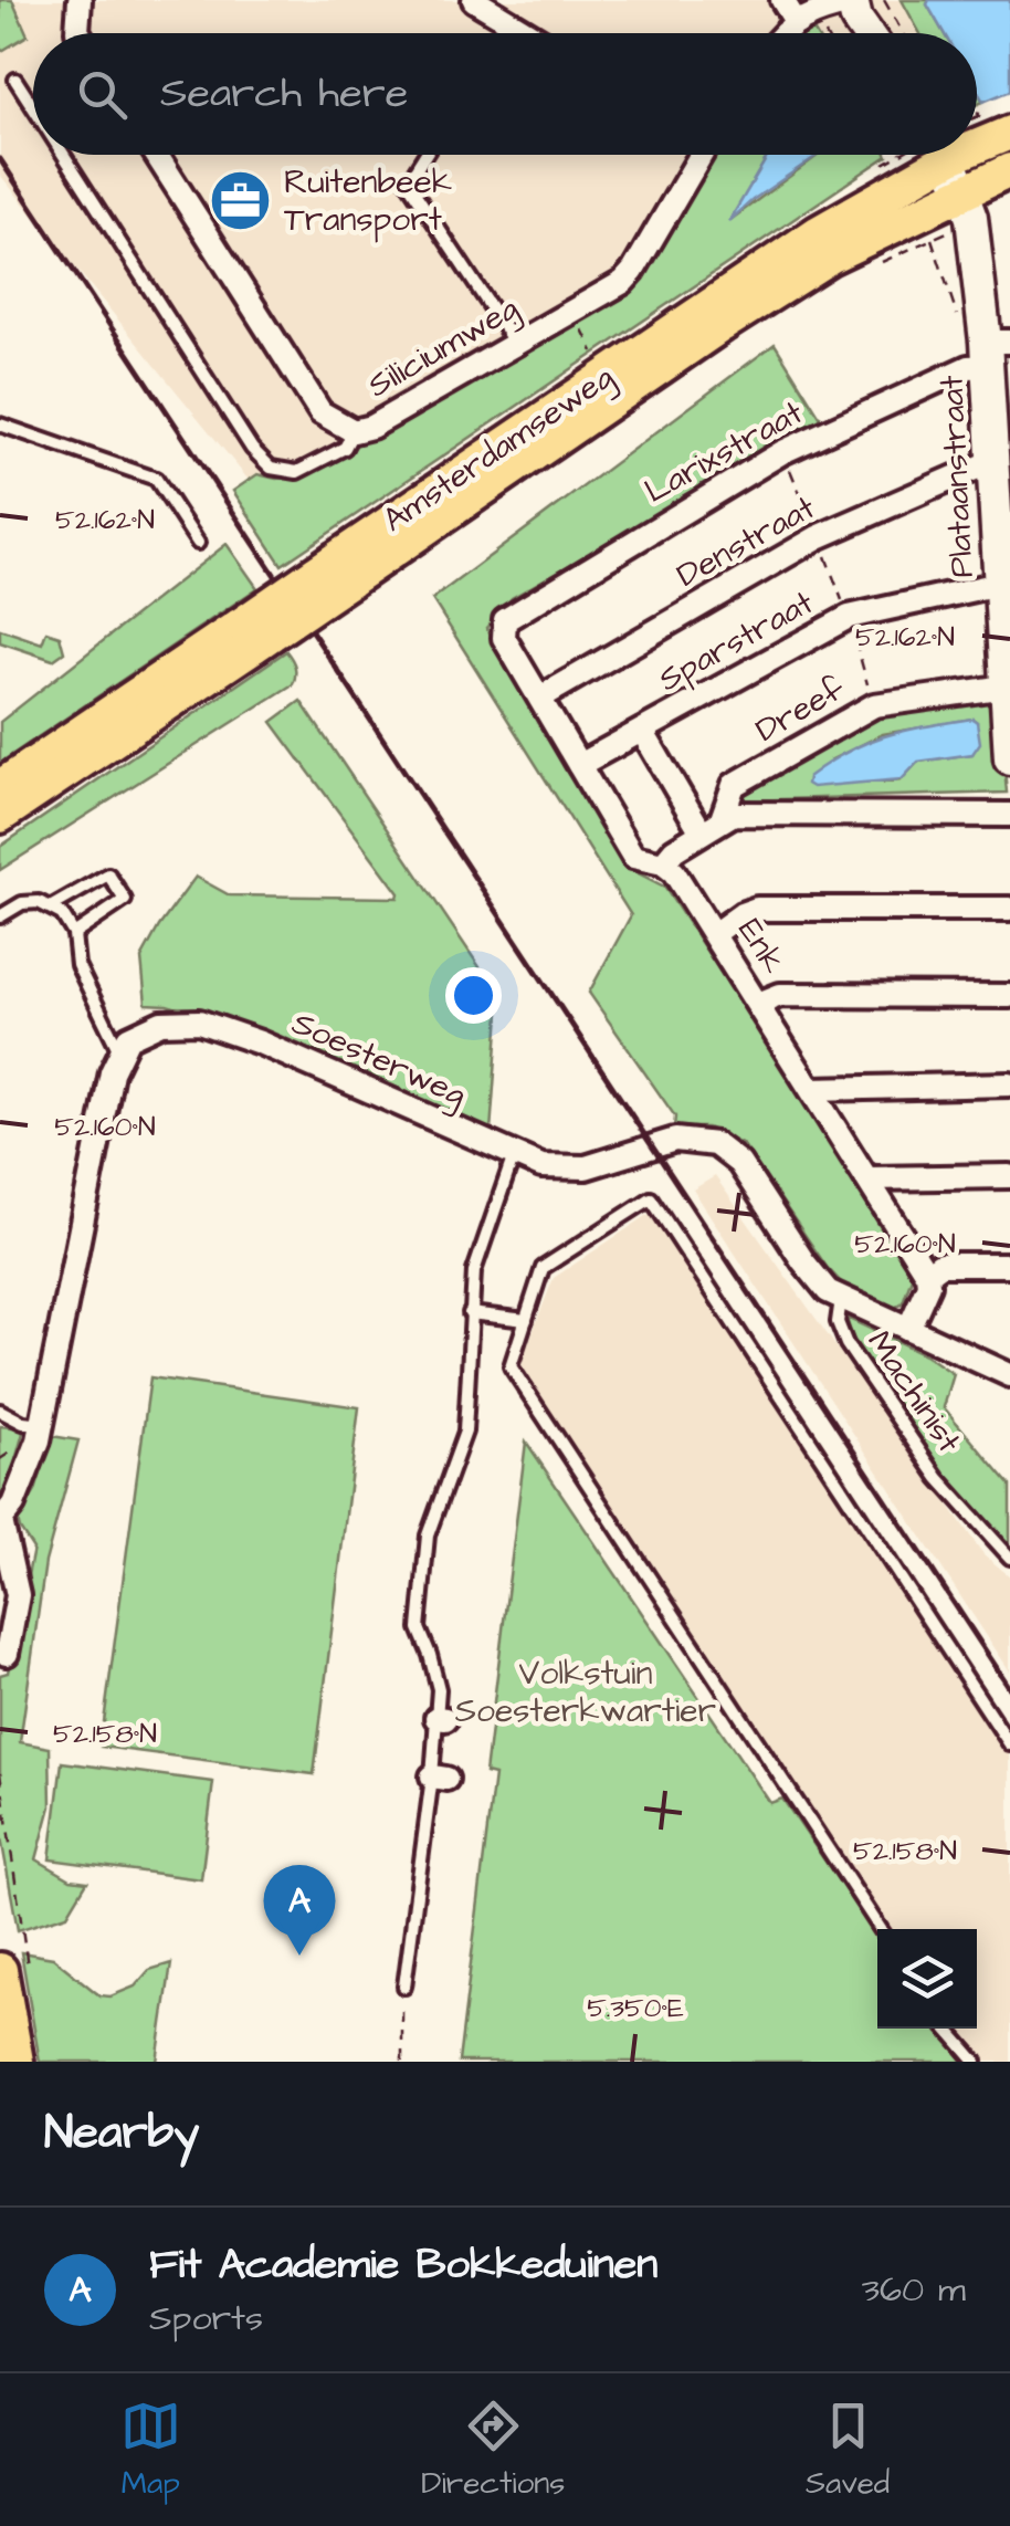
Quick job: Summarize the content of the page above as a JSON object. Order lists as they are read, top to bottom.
{
  "streets": {
    "main road": ["Amsterdamseweg"],
    "street": [
      "Siliciumweg",
      "Larixstraat",
      "Plataanstraat",
      "Denstraat",
      "Sparstraat",
      "Dreef",
      "Enk",
      "Soesterweg"
    ],
    "lane": ["Machinist"]
  },
  "crossings": [
    ["Amsterdamseweg", "Plataanstraat"],
    ["Larixstraat", "Plataanstraat"],
    ["Larixstraat", "Enk"],
    ["Plataanstraat", "Denstraat"],
    ["Plataanstraat", "Sparstraat"],
    ["Plataanstraat", "Dreef"],
    ["Denstraat", "Enk"],
    ["Sparstraat", "Enk"],
    ["Dreef", "Enk"],
    ["Soesterweg", "Machinist"]
  ],
  "parks": ["Volkstuin Soesterkwartier"],
  "places": {
    "office": ["Ruitenbeek Transport"]
  },
  "page": {
    "search": "Search here",
    "pins": "A",
    "heading": "Nearby",
    "list": [
      {
        "mark": "A",
        "name": "Fit Academie Bokkeduinen",
        "note": "Sports",
        "value": "360 m"
      }
    ],
    "nav": ["Map", "Directions", "Saved"]
  },
  "coordinates": [
    "52.162°N",
    "52.160°N",
    "52.158°N",
    "5.350°E"
  ]
}
